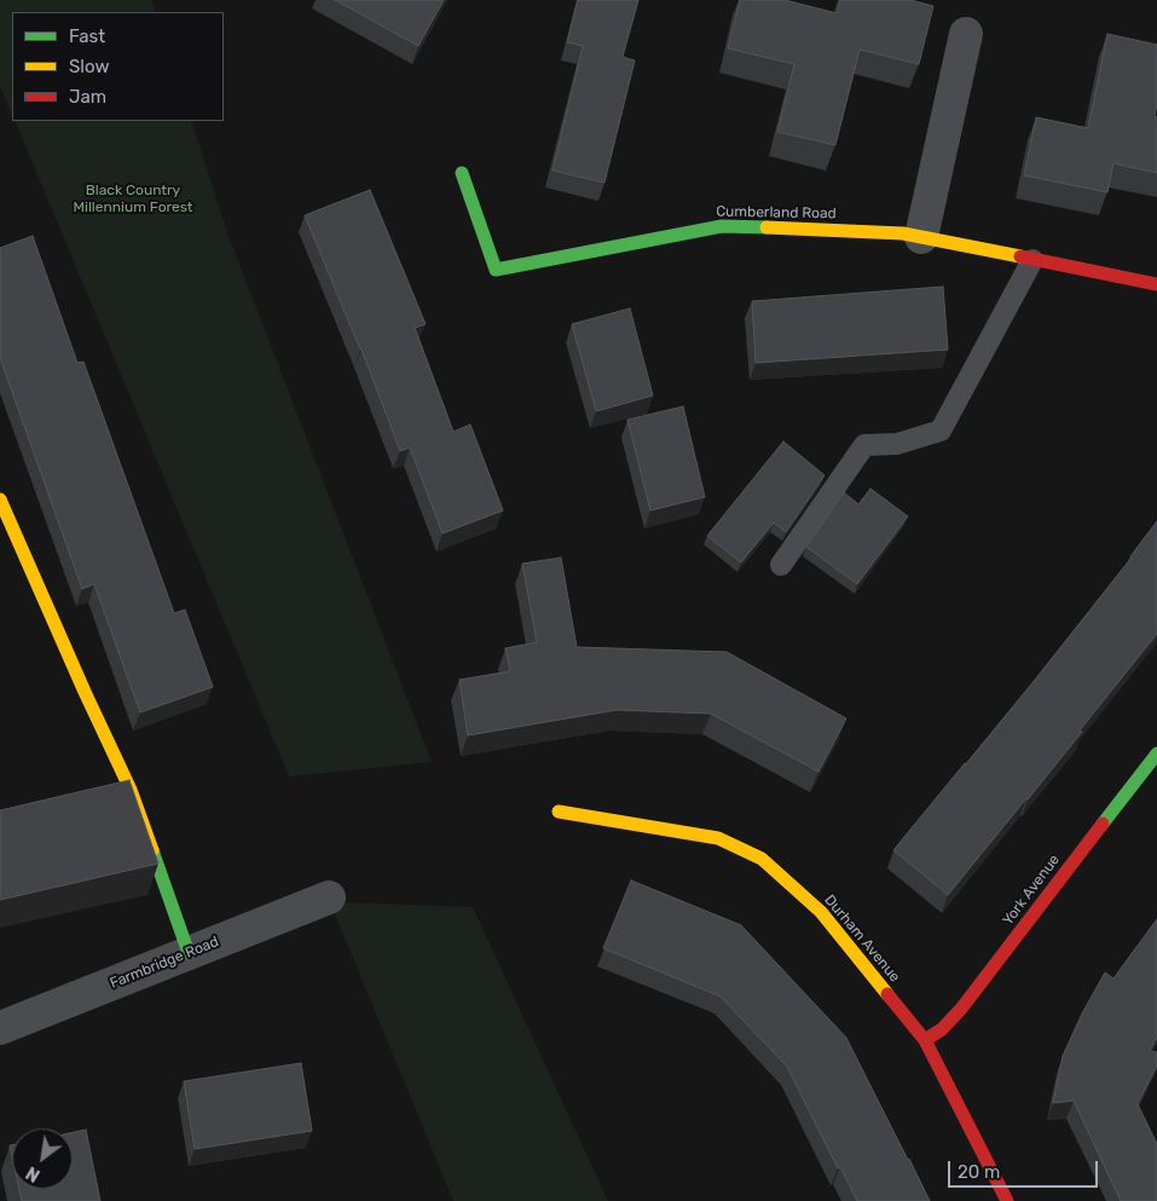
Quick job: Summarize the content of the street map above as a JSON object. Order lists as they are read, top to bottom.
{
  "streets": {
    "street": [
      "Cumberland Road",
      "York Avenue",
      "Durham Avenue",
      "Farmbridge Road"
    ]
  },
  "crossings": [
    ["York Avenue", "Durham Avenue"]
  ],
  "parks": ["Black Country Millennium Forest"],
  "legend": ["Fast", "Slow", "Jam"],
  "scale_bar": "20 m",
  "north": "bottom left"
}
